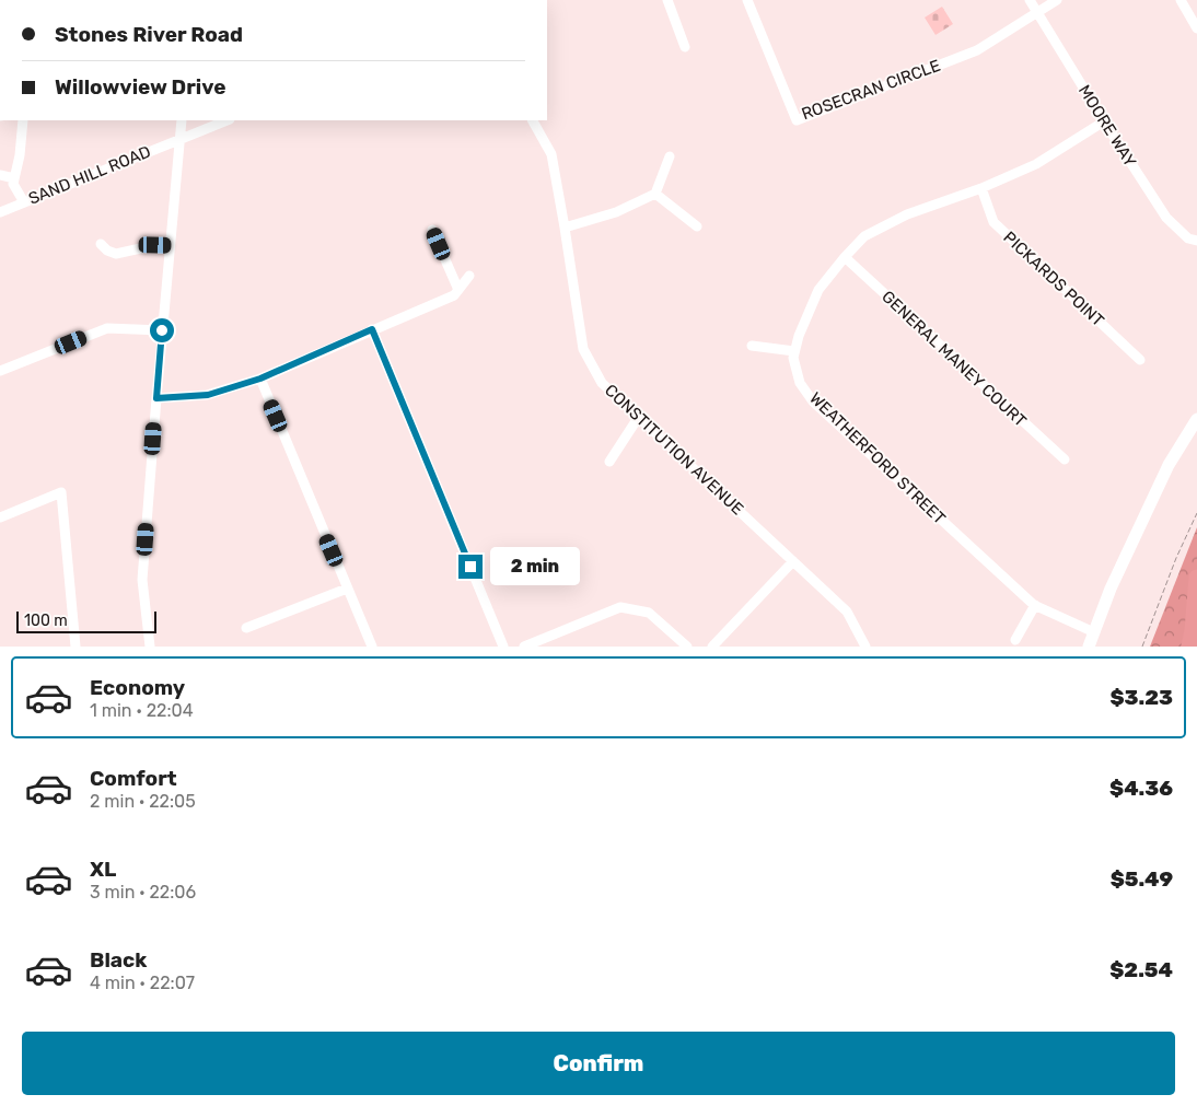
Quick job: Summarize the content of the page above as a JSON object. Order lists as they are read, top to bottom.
{
  "streets": {
    "street": [
      "ROSECRAN CIRCLE",
      "MOORE WAY",
      "SAND HILL ROAD",
      "PICKARDS POINT",
      "GENERAL MANEY COURT",
      "CONSTITUTION AVENUE",
      "WEATHERFORD STREET"
    ]
  },
  "crossings": [
    ["ROSECRAN CIRCLE", "MOORE WAY"],
    ["MOORE WAY", "WEATHERFORD STREET"],
    ["PICKARDS POINT", "WEATHERFORD STREET"],
    ["GENERAL MANEY COURT", "WEATHERFORD STREET"]
  ],
  "scale_bar": "100 m",
  "page": {
    "banner": ["Stones River Road", "Willowview Drive"],
    "bubble": "2 min",
    "scale": "100 m",
    "list": [
      {
        "name": "Economy",
        "note": "1 min · 22:04",
        "value": "$3.23"
      },
      {
        "name": "Comfort",
        "note": "2 min · 22:05",
        "value": "$4.36"
      },
      {
        "name": "XL",
        "note": "3 min · 22:06",
        "value": "$5.49"
      },
      {
        "name": "Black",
        "note": "4 min · 22:07",
        "value": "$2.54"
      }
    ],
    "buttons": "Confirm"
  }
}
